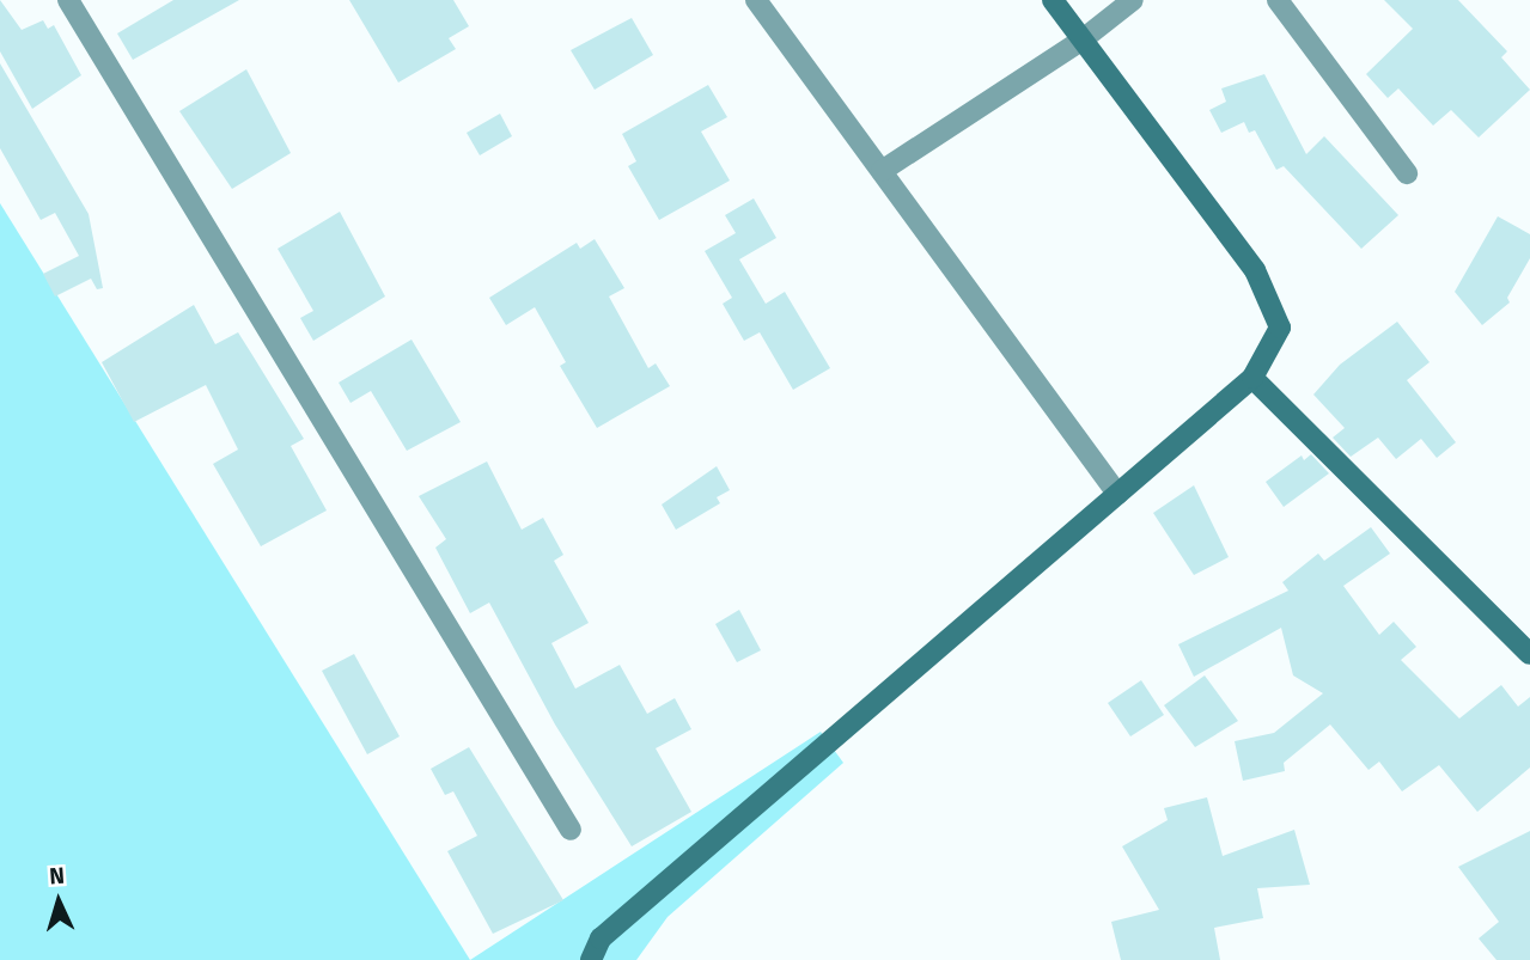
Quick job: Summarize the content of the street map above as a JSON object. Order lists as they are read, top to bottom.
{
  "north": "top"
}
